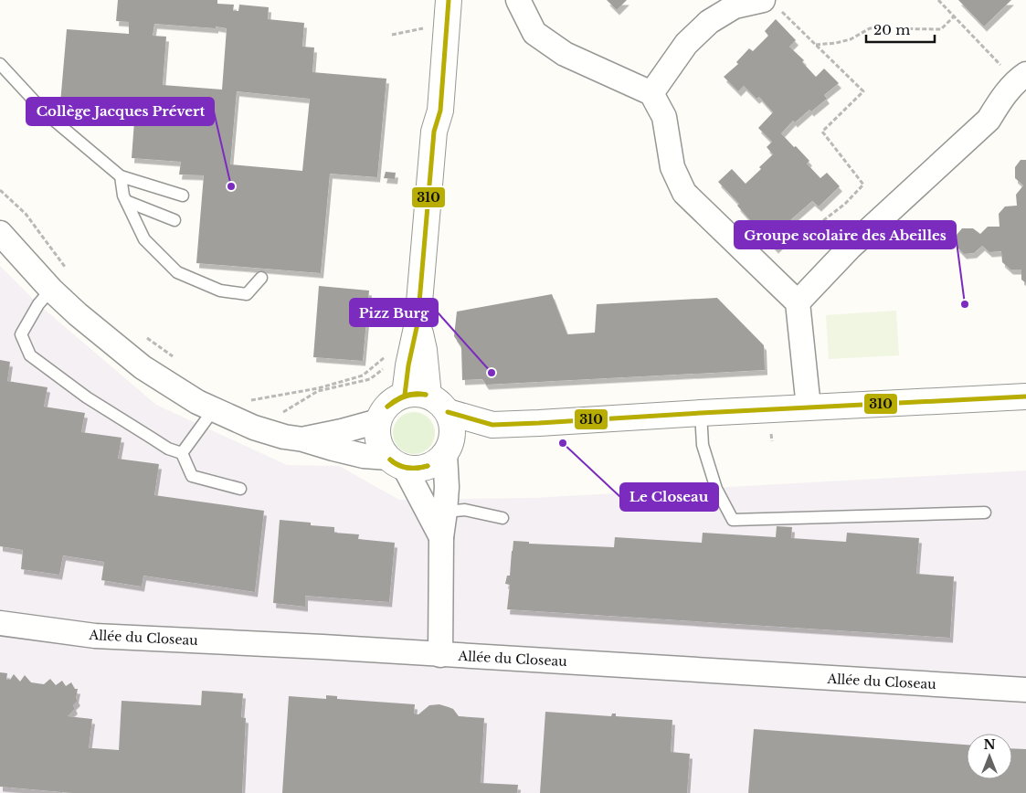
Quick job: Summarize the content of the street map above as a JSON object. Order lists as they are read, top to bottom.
{
  "streets": {
    "street": ["Allée du Closeau"]
  },
  "places": [
    "Collège Jacques Prévert",
    "Groupe scolaire des Abeilles",
    "Pizz Burg",
    "Le Closeau"
  ],
  "lines": ["transit line 310"],
  "scale_bar": "20 m",
  "north": "top"
}
